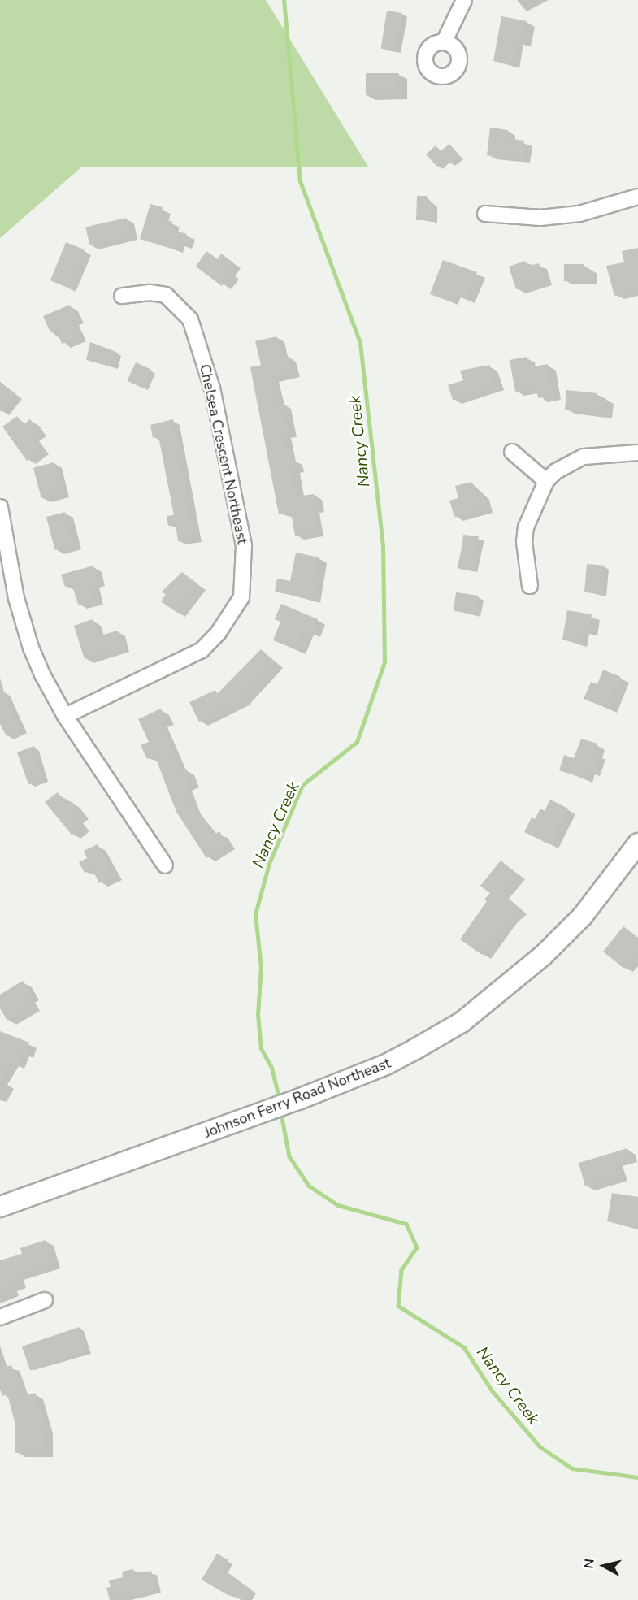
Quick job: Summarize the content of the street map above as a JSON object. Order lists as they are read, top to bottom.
{
  "streets": {
    "main road": ["Johnson Ferry Road Northeast"],
    "street": ["Chelsea Crescent Northeast"]
  },
  "water": ["Nancy Creek"],
  "north": "left"
}
